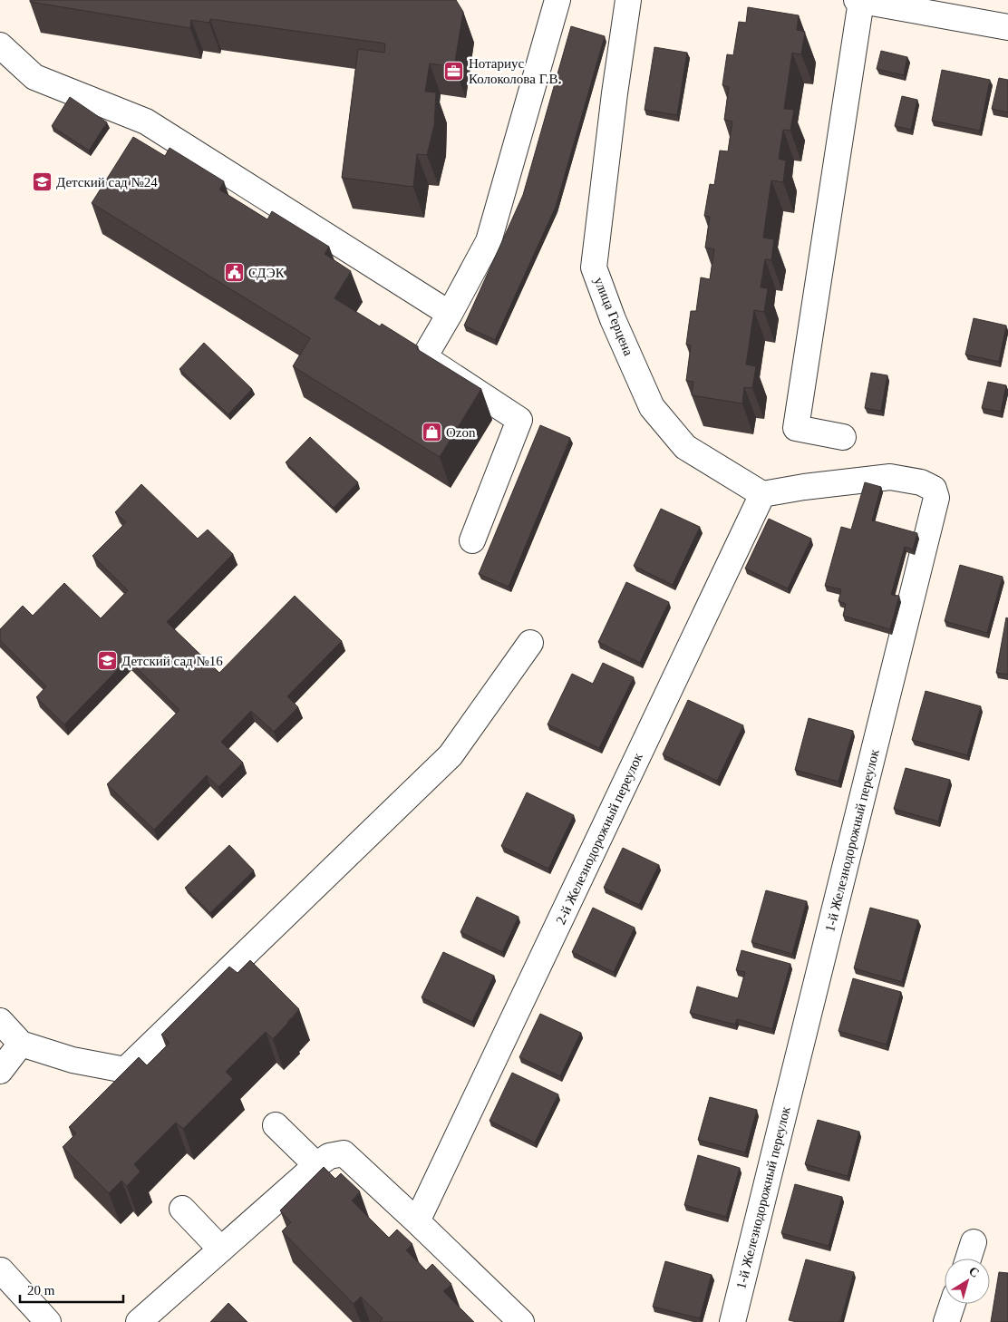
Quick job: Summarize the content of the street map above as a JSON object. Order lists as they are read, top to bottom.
{
  "streets": {
    "street": ["улица Герцена", "2-й Железнодорожный переулок", "1-й Железнодорожный переулок"]
  },
  "crossings": [
    ["улица Герцена", "2-й Железнодорожный переулок"],
    ["улица Герцена", "1-й Железнодорожный переулок"],
    ["2-й Железнодорожный переулок", "1-й Железнодорожный переулок"]
  ],
  "places": {
    "office": ["Нотариус Колоколова Г.В."],
    "school or university": ["Детский сад №24", "Детский сад №16"],
    "public building": ["СДЭК"],
    "shop": ["Ozon"]
  },
  "scale_bar": "20 m",
  "north": "top right"
}
